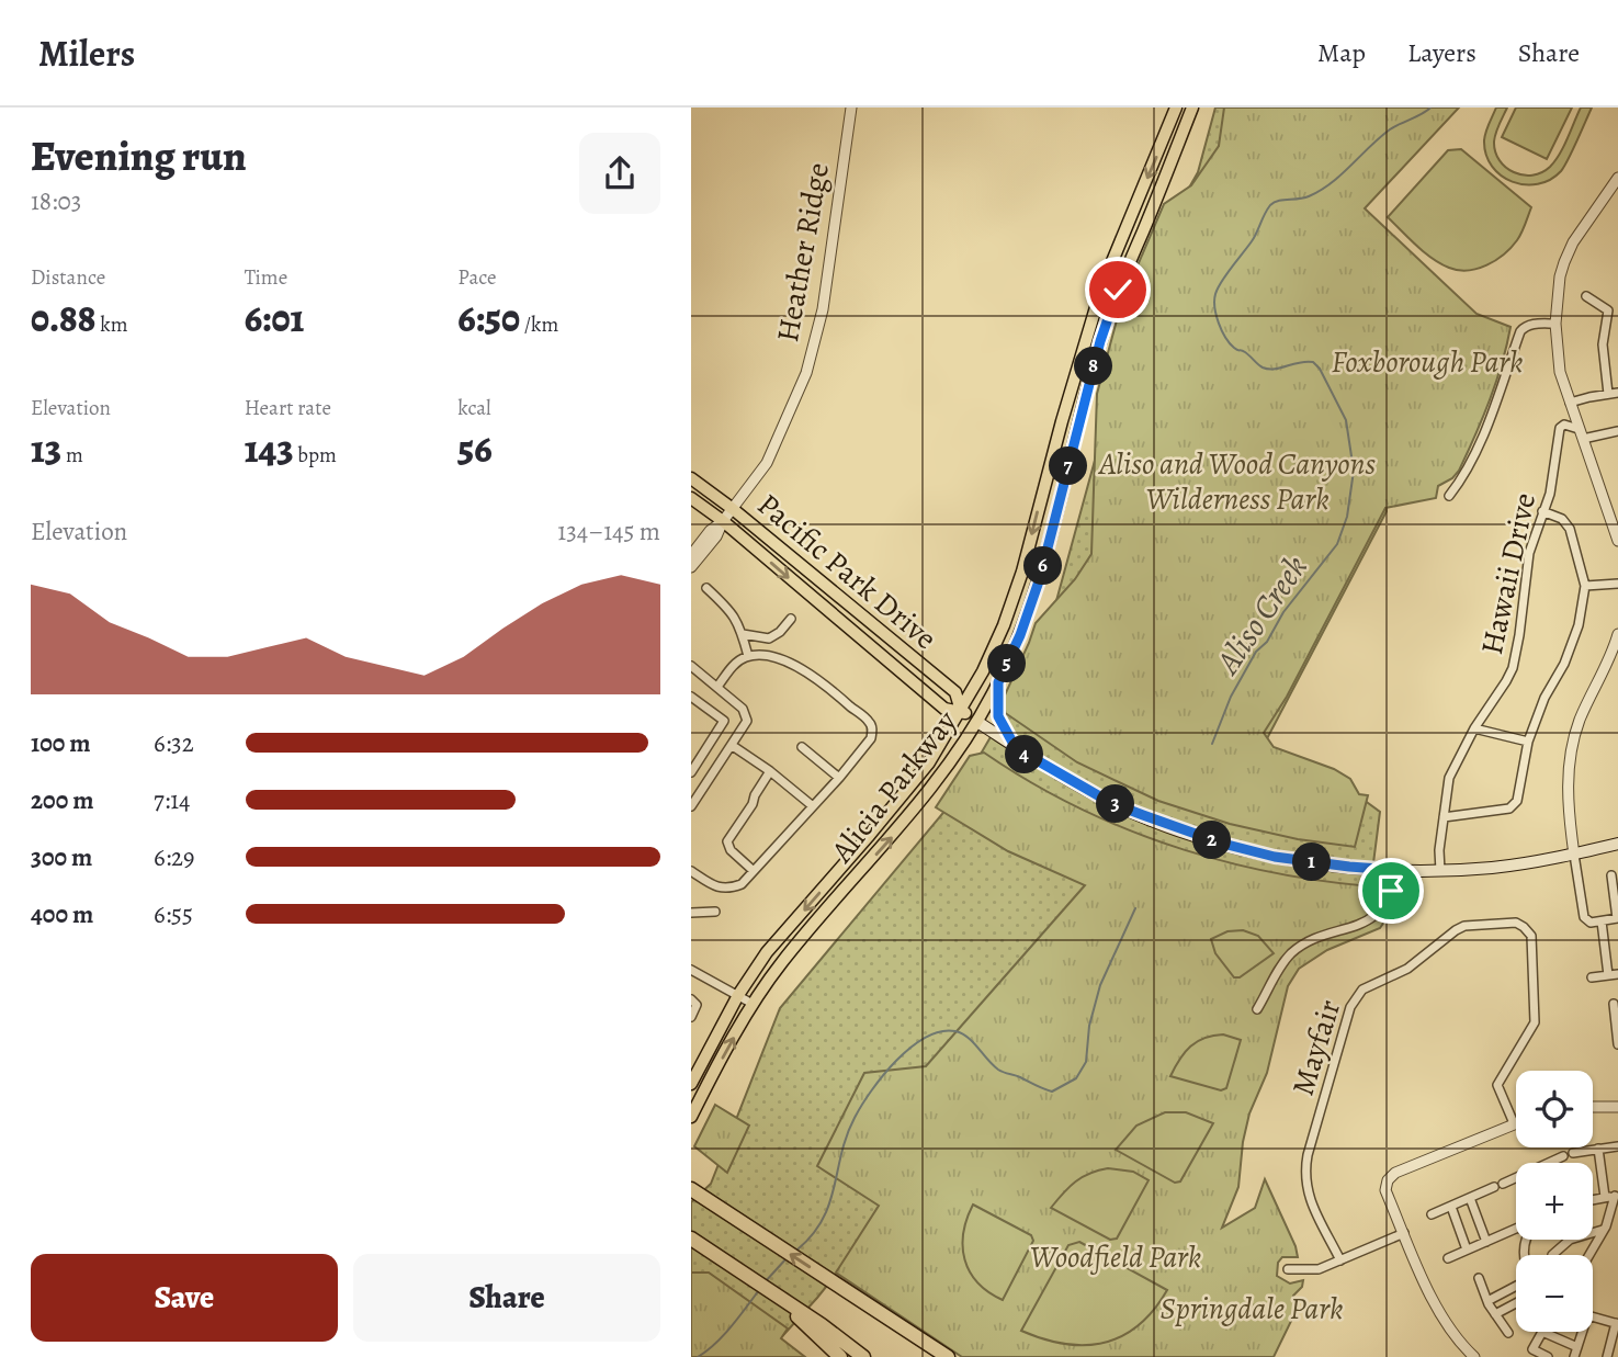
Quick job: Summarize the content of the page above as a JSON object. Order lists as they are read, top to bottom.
{
  "streets": {
    "main road": ["Pacific Park Drive", "Alicia Parkway"],
    "street": ["Heather Ridge", "Hawaii Drive", "Mayfair"]
  },
  "crossings": [
    ["Heather Ridge", "Pacific Park Drive"],
    ["Pacific Park Drive", "Hawaii Drive"],
    ["Pacific Park Drive", "Alicia Parkway"]
  ],
  "water": ["Aliso Creek"],
  "parks": [
    "Foxborough Park",
    "Aliso and Wood Canyons Wilderness Park",
    "Woodfield Park",
    "Springdale Park"
  ],
  "page": {
    "header": "Milers",
    "nav": ["Map", "Layers", "Share"],
    "heading": ["Evening run", "18:03"],
    "stats": [
      ["Distance", "0.88 km"],
      ["Time", "6:01"],
      ["Pace", "6:50 /km"],
      ["Elevation", "13 m"],
      ["Heart rate", "143 bpm"],
      ["kcal", "56"]
    ],
    "pins": [
      "8",
      "7",
      "6",
      "5",
      "4",
      "3",
      "2",
      "1"
    ],
    "chart": ["Elevation", "134–145 m"],
    "list": [
      {
        "name": "100 m",
        "note": "6:32"
      },
      {
        "name": "200 m",
        "note": "7:14"
      },
      {
        "name": "300 m",
        "note": "6:29"
      },
      {
        "name": "400 m",
        "note": "6:55"
      }
    ],
    "map_buttons": ["+", "−"],
    "buttons": ["Save", "Share"]
  }
}
